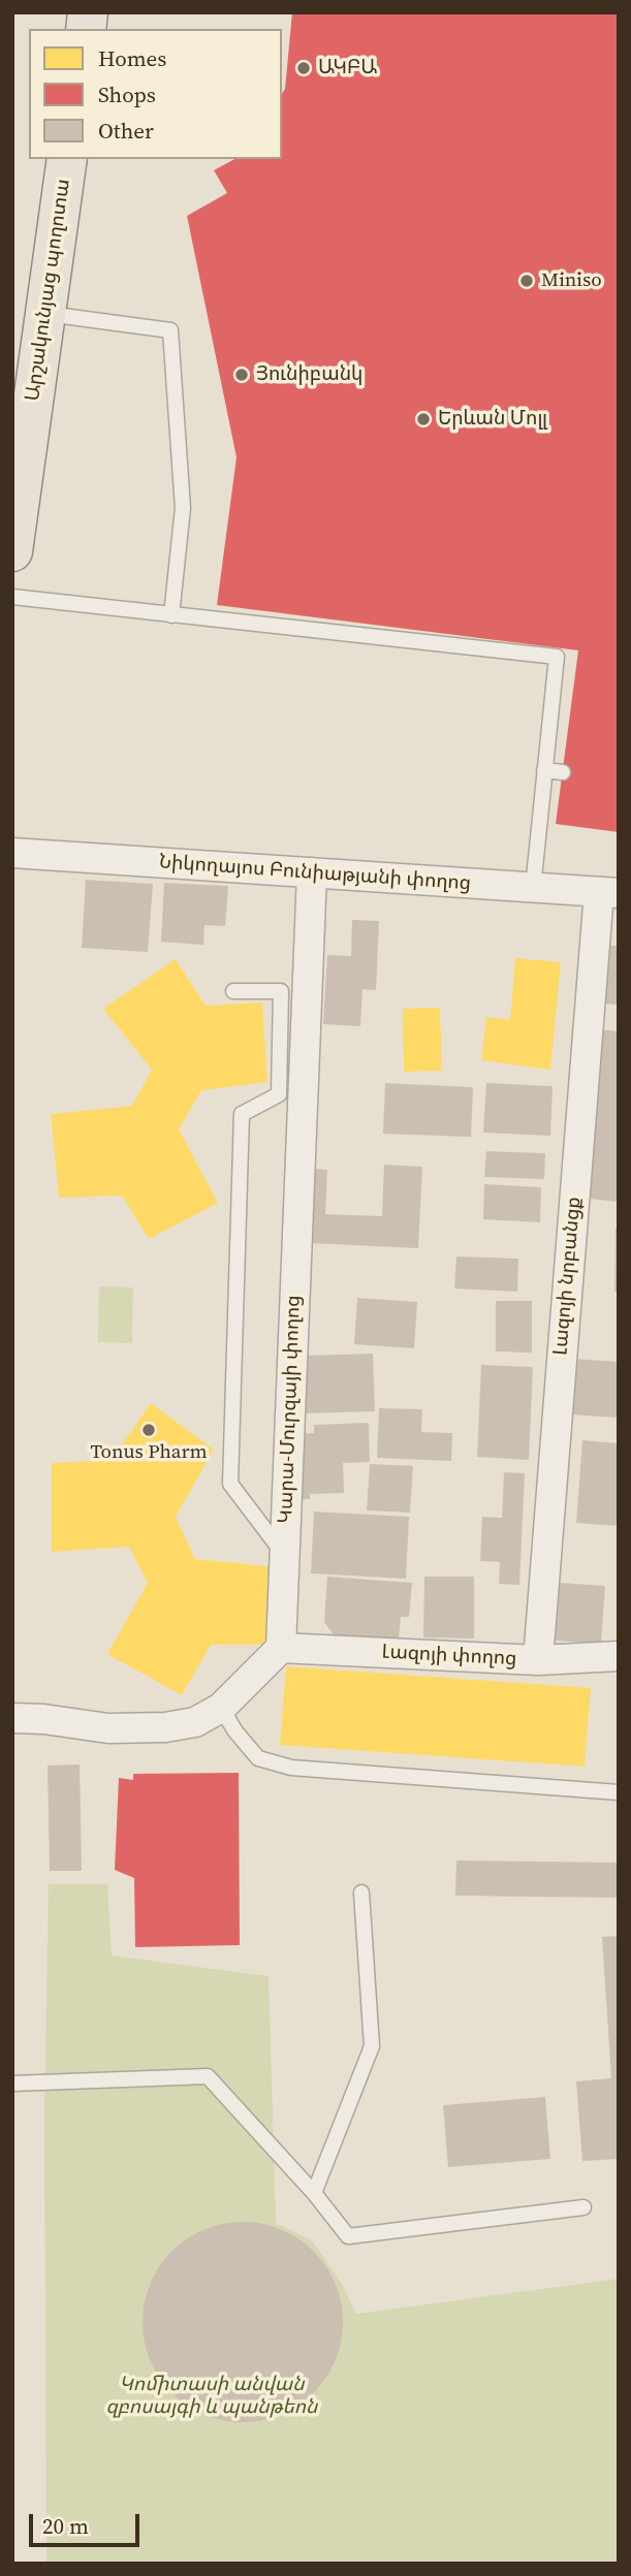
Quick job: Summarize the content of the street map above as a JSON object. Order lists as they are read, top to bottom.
{
  "streets": {
    "main road": ["Արշակունյաց պողոտա"],
    "street": [
      "Նիկողայոս Բունիաթյանի փողոց",
      "Լազոյի նրբանցք",
      "Կարա-Մուրզայի փողոց",
      "Լազոյի փողոց"
    ]
  },
  "crossings": [
    ["Նիկողայոս Բունիաթյանի փողոց", "Լազոյի նրբանցք"],
    ["Նիկողայոս Բունիաթյանի փողոց", "Կարա-Մուրզայի փողոց"],
    ["Լազոյի նրբանցք", "Լազոյի փողոց"],
    ["Կարա-Մուրզայի փողոց", "Լազոյի փողոց"]
  ],
  "parks": ["Կոմիտասի անվան զբոսայգի և պանթեոն"],
  "places": [
    "ԱԿԲԱ",
    "Miniso",
    "Յունիբանկ",
    "Երևան Մոլլ",
    "Tonus Pharm"
  ],
  "legend": ["Homes", "Shops", "Other"],
  "scale_bar": "20 m"
}
